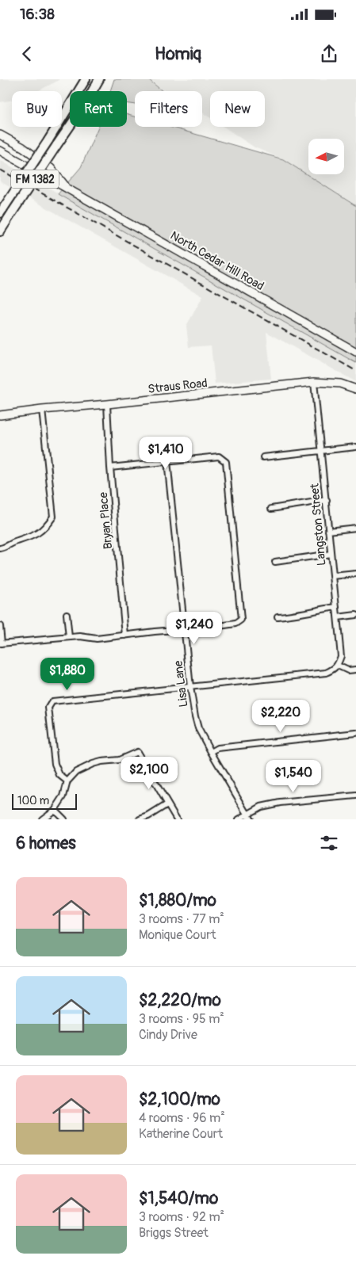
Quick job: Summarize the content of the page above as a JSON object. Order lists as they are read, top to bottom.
{
  "streets": {
    "main road": ["FM 1382"],
    "street": [
      "North Cedar Hill Road",
      "Straus Road",
      "Bryan Place",
      "Langston Street",
      "Lisa Lane"
    ]
  },
  "crossings": [
    ["Straus Road", "Bryan Place"],
    ["Straus Road", "Langston Street"]
  ],
  "scale_bar": "100 m",
  "north": "left",
  "page": {
    "status": "16:38",
    "header": "Homiq",
    "chip": [
      "Buy",
      "Rent",
      "Filters",
      "New"
    ],
    "price": [
      "$1,410",
      "$1,240",
      "$1,880",
      "$2,220",
      "$2,100",
      "$1,540"
    ],
    "scale": "100 m",
    "heading": "6 homes",
    "list": [
      {
        "name": "$1,880/mo",
        "note": "3 rooms · 77 m² · Monique Court"
      },
      {
        "name": "$2,220/mo",
        "note": "3 rooms · 95 m² · Cindy Drive"
      },
      {
        "name": "$2,100/mo",
        "note": "4 rooms · 96 m² · Katherine Court"
      },
      {
        "name": "$1,540/mo",
        "note": "3 rooms · 92 m² · Briggs Street"
      }
    ]
  }
}
